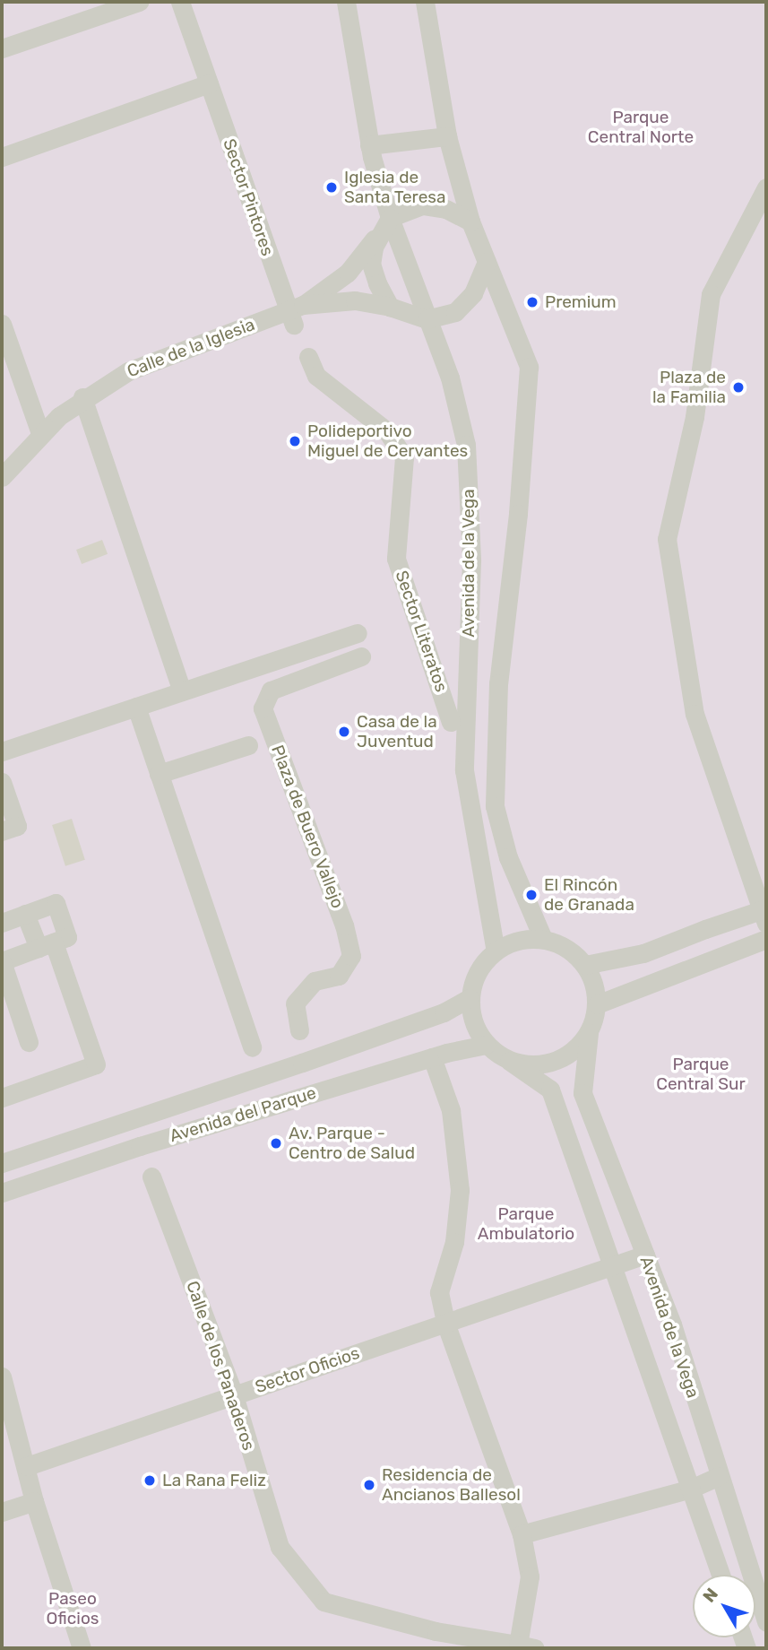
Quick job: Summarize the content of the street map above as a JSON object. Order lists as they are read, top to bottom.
{
  "streets": {
    "street": [
      "Sector Pintores",
      "Calle de la Iglesia",
      "Avenida de la Vega",
      "Sector Literatos",
      "Plaza de Buero Vallejo",
      "Avenida del Parque",
      "Calle de los Panaderos",
      "Sector Oficios"
    ]
  },
  "crossings": [
    ["Sector Pintores", "Calle de la Iglesia"],
    ["Calle de la Iglesia", "Avenida de la Vega"],
    ["Avenida de la Vega", "Avenida del Parque"],
    ["Avenida de la Vega", "Sector Oficios"],
    ["Calle de los Panaderos", "Sector Oficios"]
  ],
  "parks": [
    "Parque Central Norte",
    "Parque Central Sur",
    "Parque Ambulatorio",
    "Paseo Oficios"
  ],
  "places": [
    "Iglesia de Santa Teresa",
    "Premium",
    "Plaza de la Familia",
    "Polideportivo Miguel de Cervantes",
    "Casa de la Juventud",
    "El Rincón de Granada",
    "Av. Parque - Centro de Salud",
    "La Rana Feliz",
    "Residencia de Ancianos Ballesol"
  ],
  "north": "top left"
}
